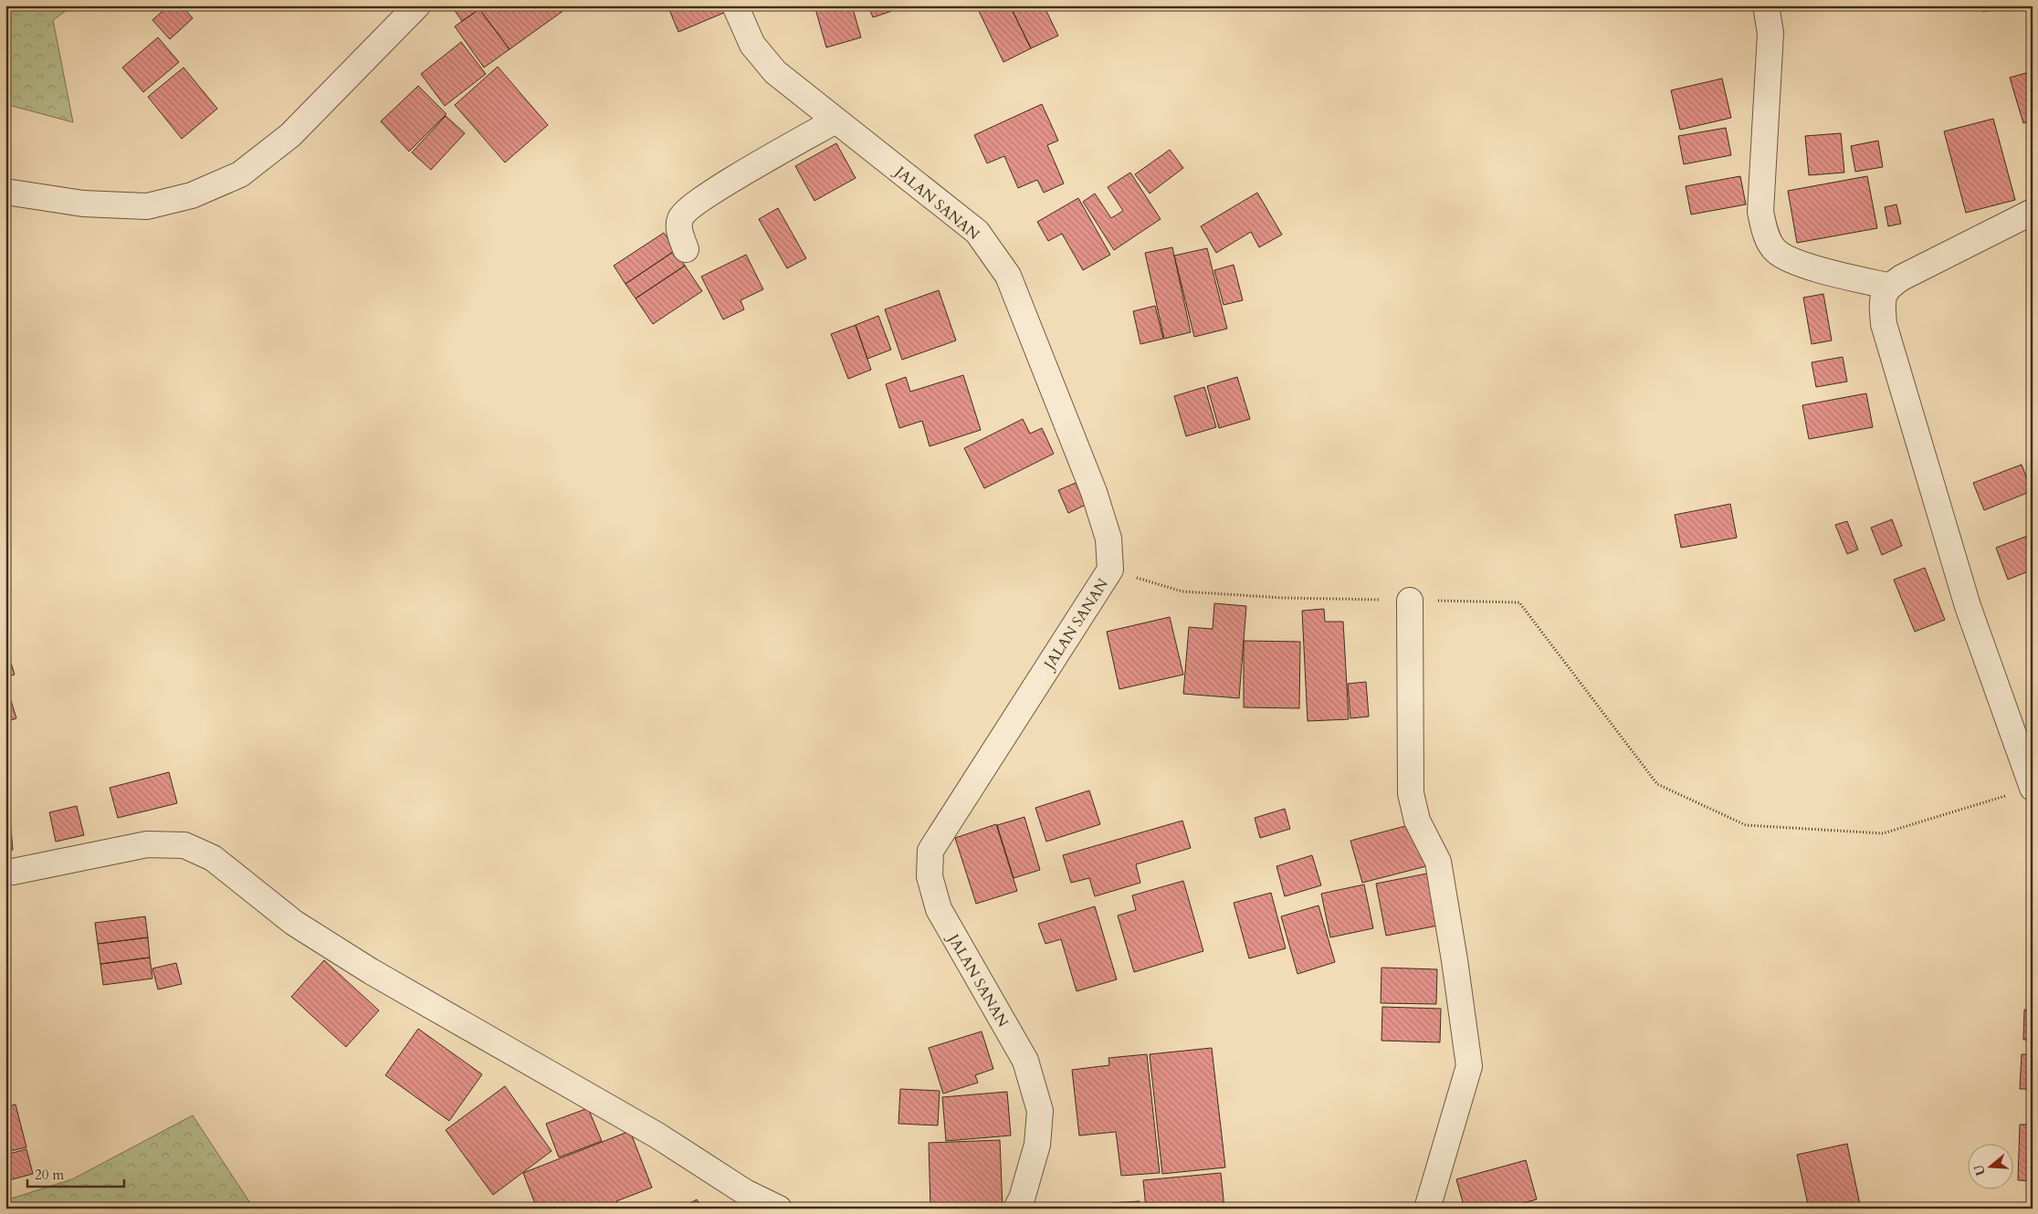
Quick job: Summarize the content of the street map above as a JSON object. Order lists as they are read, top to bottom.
{
  "streets": {
    "street": ["JALAN SANAN"]
  },
  "scale_bar": "20 m",
  "north": "left"
}
